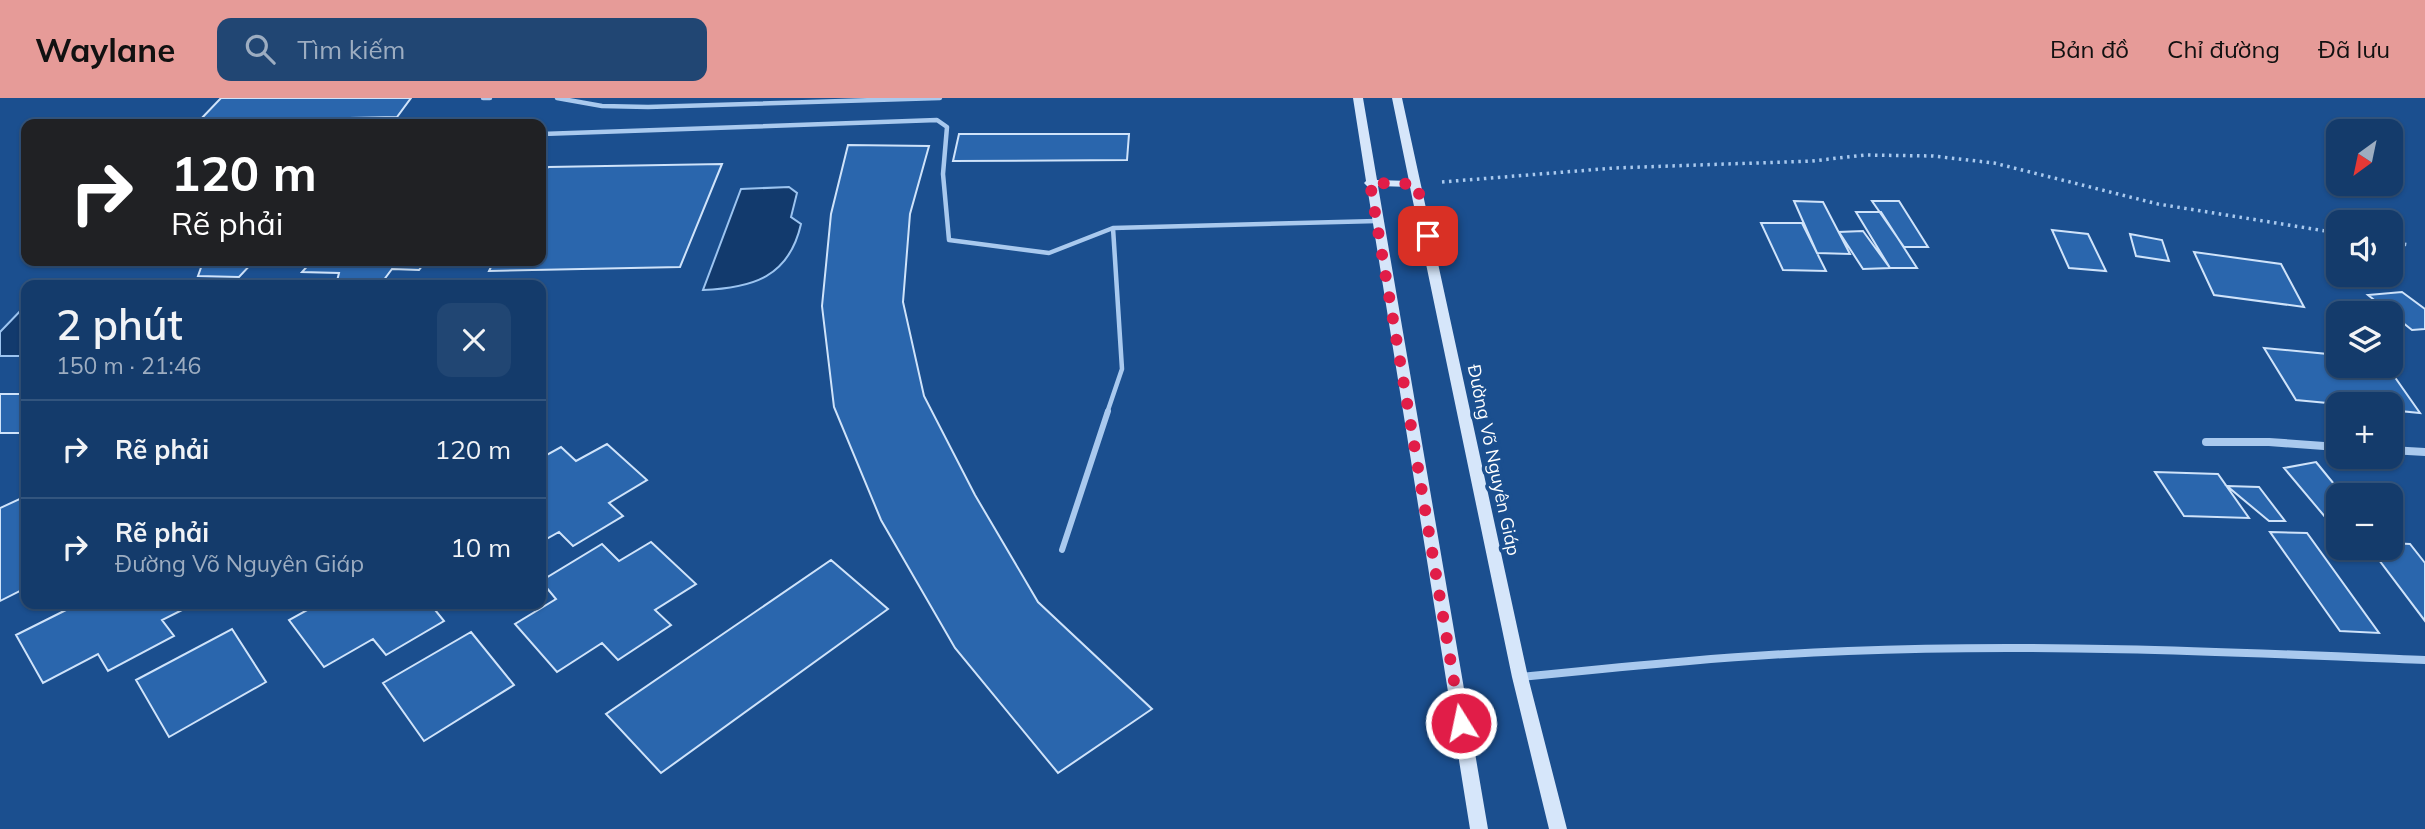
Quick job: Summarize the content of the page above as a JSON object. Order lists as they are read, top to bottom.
{
  "streets": {
    "main road": ["Đường Võ Nguyên Giáp"]
  },
  "north": "bottom left",
  "page": {
    "header": "Waylane",
    "search": "Tìm kiếm",
    "nav": ["Bản đồ", "Chỉ đường", "Đã lưu"],
    "map_buttons": ["+", "−"],
    "turn": ["120 m", "Rẽ phải"],
    "heading": ["2 phút", "150 m · 21:46"],
    "list": [
      {
        "name": "Rẽ phải",
        "value": "120 m"
      },
      {
        "name": "Rẽ phải",
        "note": "Đường Võ Nguyên Giáp",
        "value": "10 m"
      }
    ]
  }
}
